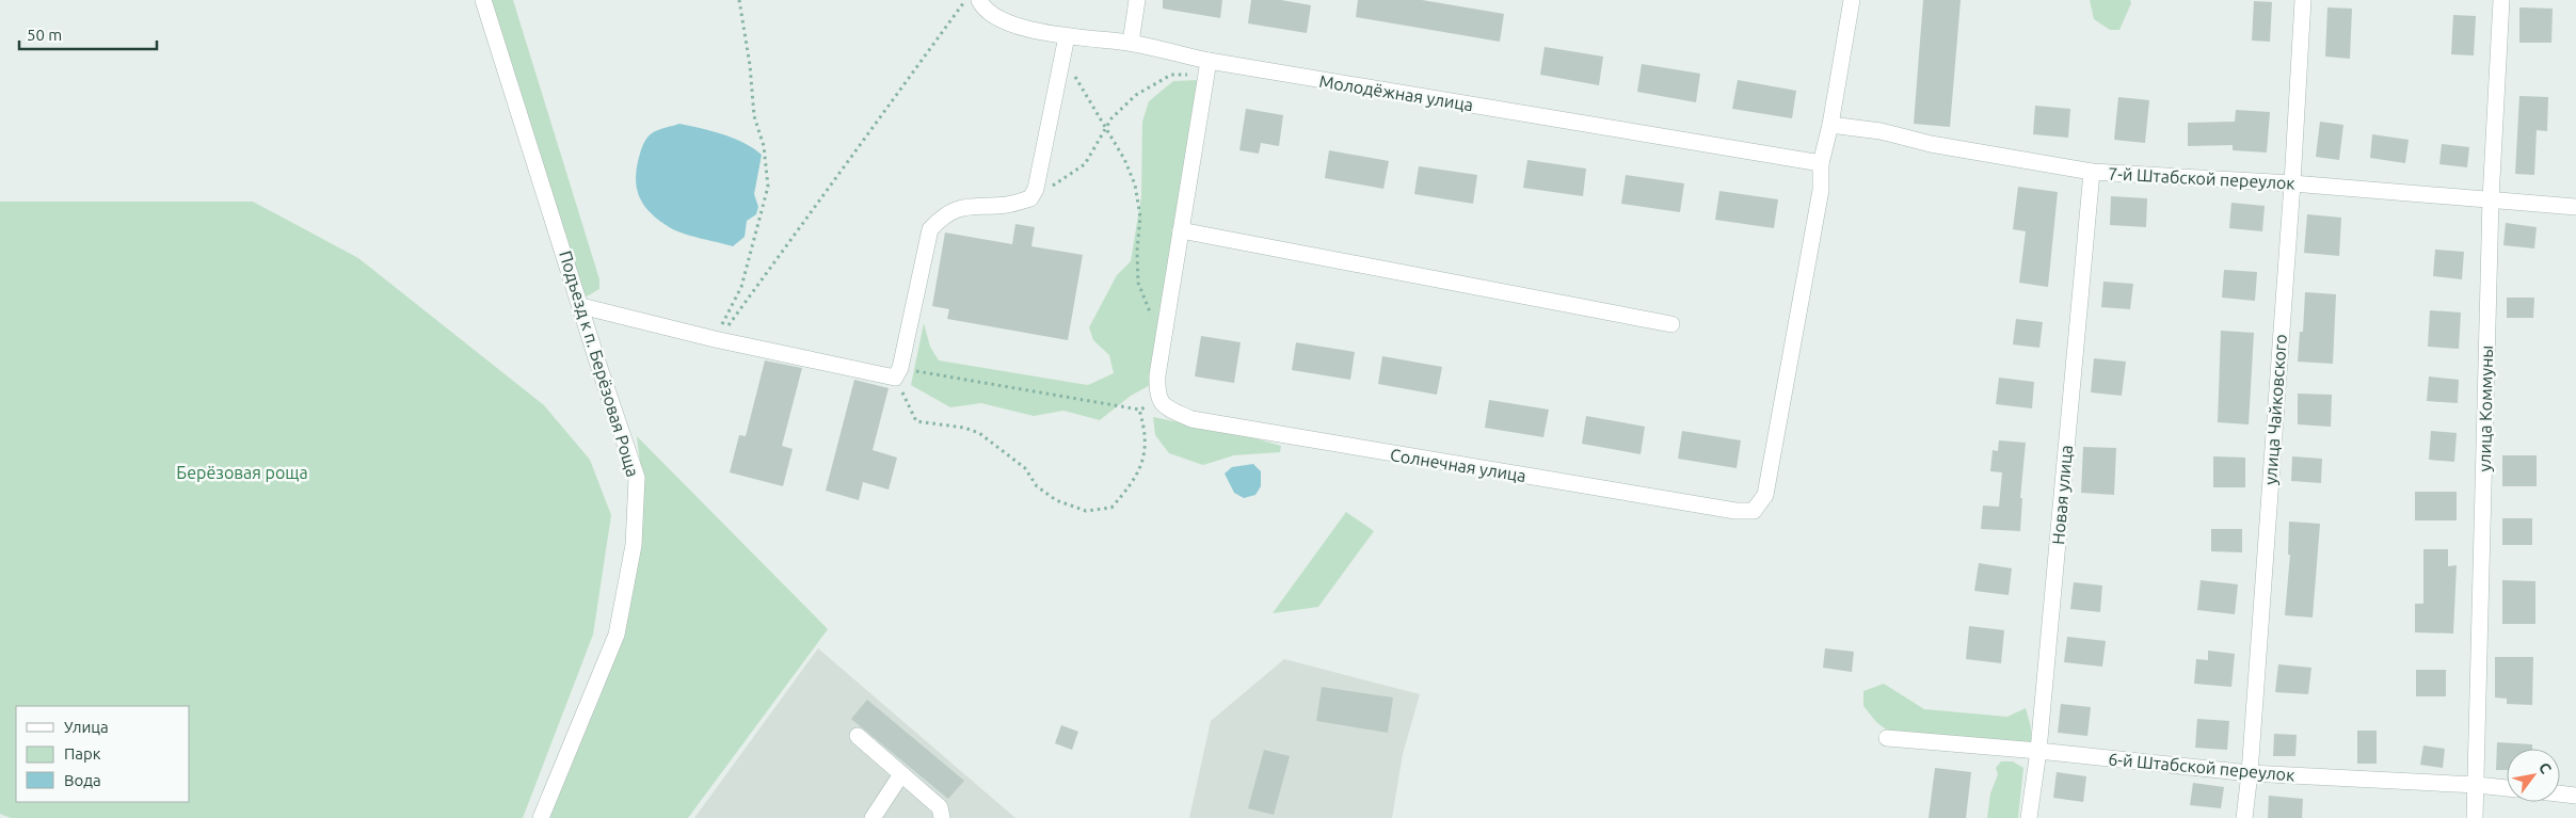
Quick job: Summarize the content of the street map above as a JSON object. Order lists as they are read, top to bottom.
{
  "streets": {
    "street": [
      "Молодёжная улица",
      "7-й Штабской переулок",
      "Подъезд к п. Берёзовая Роща",
      "улица Коммуны",
      "улица Чайковского",
      "Солнечная улица",
      "Новая улица",
      "6-й Штабской переулок"
    ]
  },
  "crossings": [
    ["Молодёжная улица", "Солнечная улица"],
    ["7-й Штабской переулок", "улица Коммуны"],
    ["7-й Штабской переулок", "улица Чайковского"],
    ["7-й Штабской переулок", "Новая улица"],
    ["улица Коммуны", "6-й Штабской переулок"],
    ["улица Чайковского", "6-й Штабской переулок"],
    ["Новая улица", "6-й Штабской переулок"]
  ],
  "parks": ["Берёзовая роща"],
  "legend": ["Улица", "Парк", "Вода"],
  "scale_bar": "50 m",
  "north": "top right"
}
